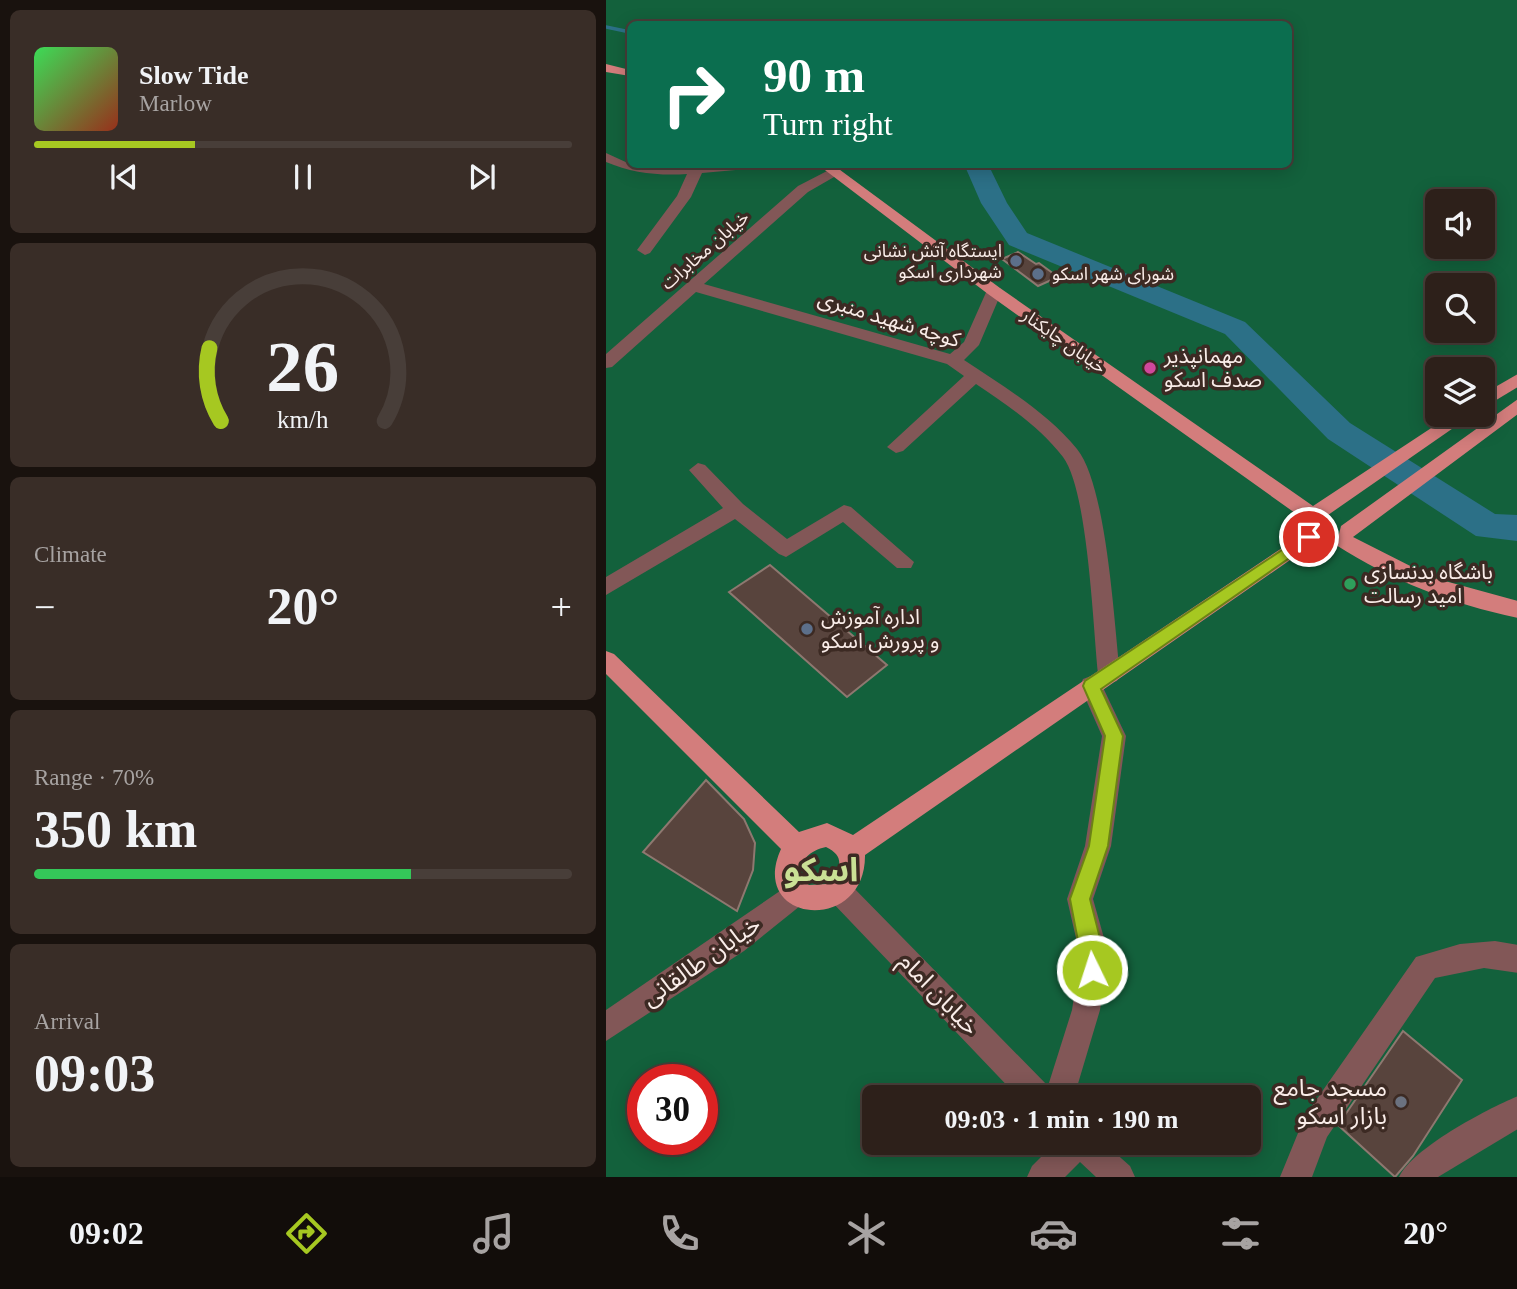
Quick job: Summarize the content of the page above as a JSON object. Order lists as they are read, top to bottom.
{
  "streets": {
    "main road": ["خیابان چایکنار"],
    "street": [
      "خیابان مخابرات",
      "کوچه شهید منبری",
      "خیابان طالقانی",
      "خیابان امام"
    ]
  },
  "crossings": [
    ["خیابان مخابرات", "کوچه شهید منبری"],
    ["خیابان مخابرات", "خیابان چایکنار"],
    ["خیابان طالقانی", "خیابان امام"]
  ],
  "districts": ["اسکو"],
  "places": [
    "ایستگاه آتش نشانی شهرداری اسکو",
    "شورای شهر اسکو",
    "مهمانپذیر صدف اسکو",
    "باشگاه بدنسازی امید رسالت",
    "اداره آموزش و پرورش اسکو",
    "مسجد جامع بازار اسکو"
  ],
  "page": {
    "turn": ["90 m", "Turn right"],
    "song": ["Slow Tide", "Marlow"],
    "tile": [
      "Climate",
      ["Range · 70%", "350 km"],
      ["Arrival", "09:03"]
    ],
    "heat": ["−", "20°", "+"],
    "limit": "30",
    "trip": "09:03 · 1 min · 190 m",
    "tabs": ["09:02", "20°"],
    "gauge": ["26", "km/h"]
  }
}
